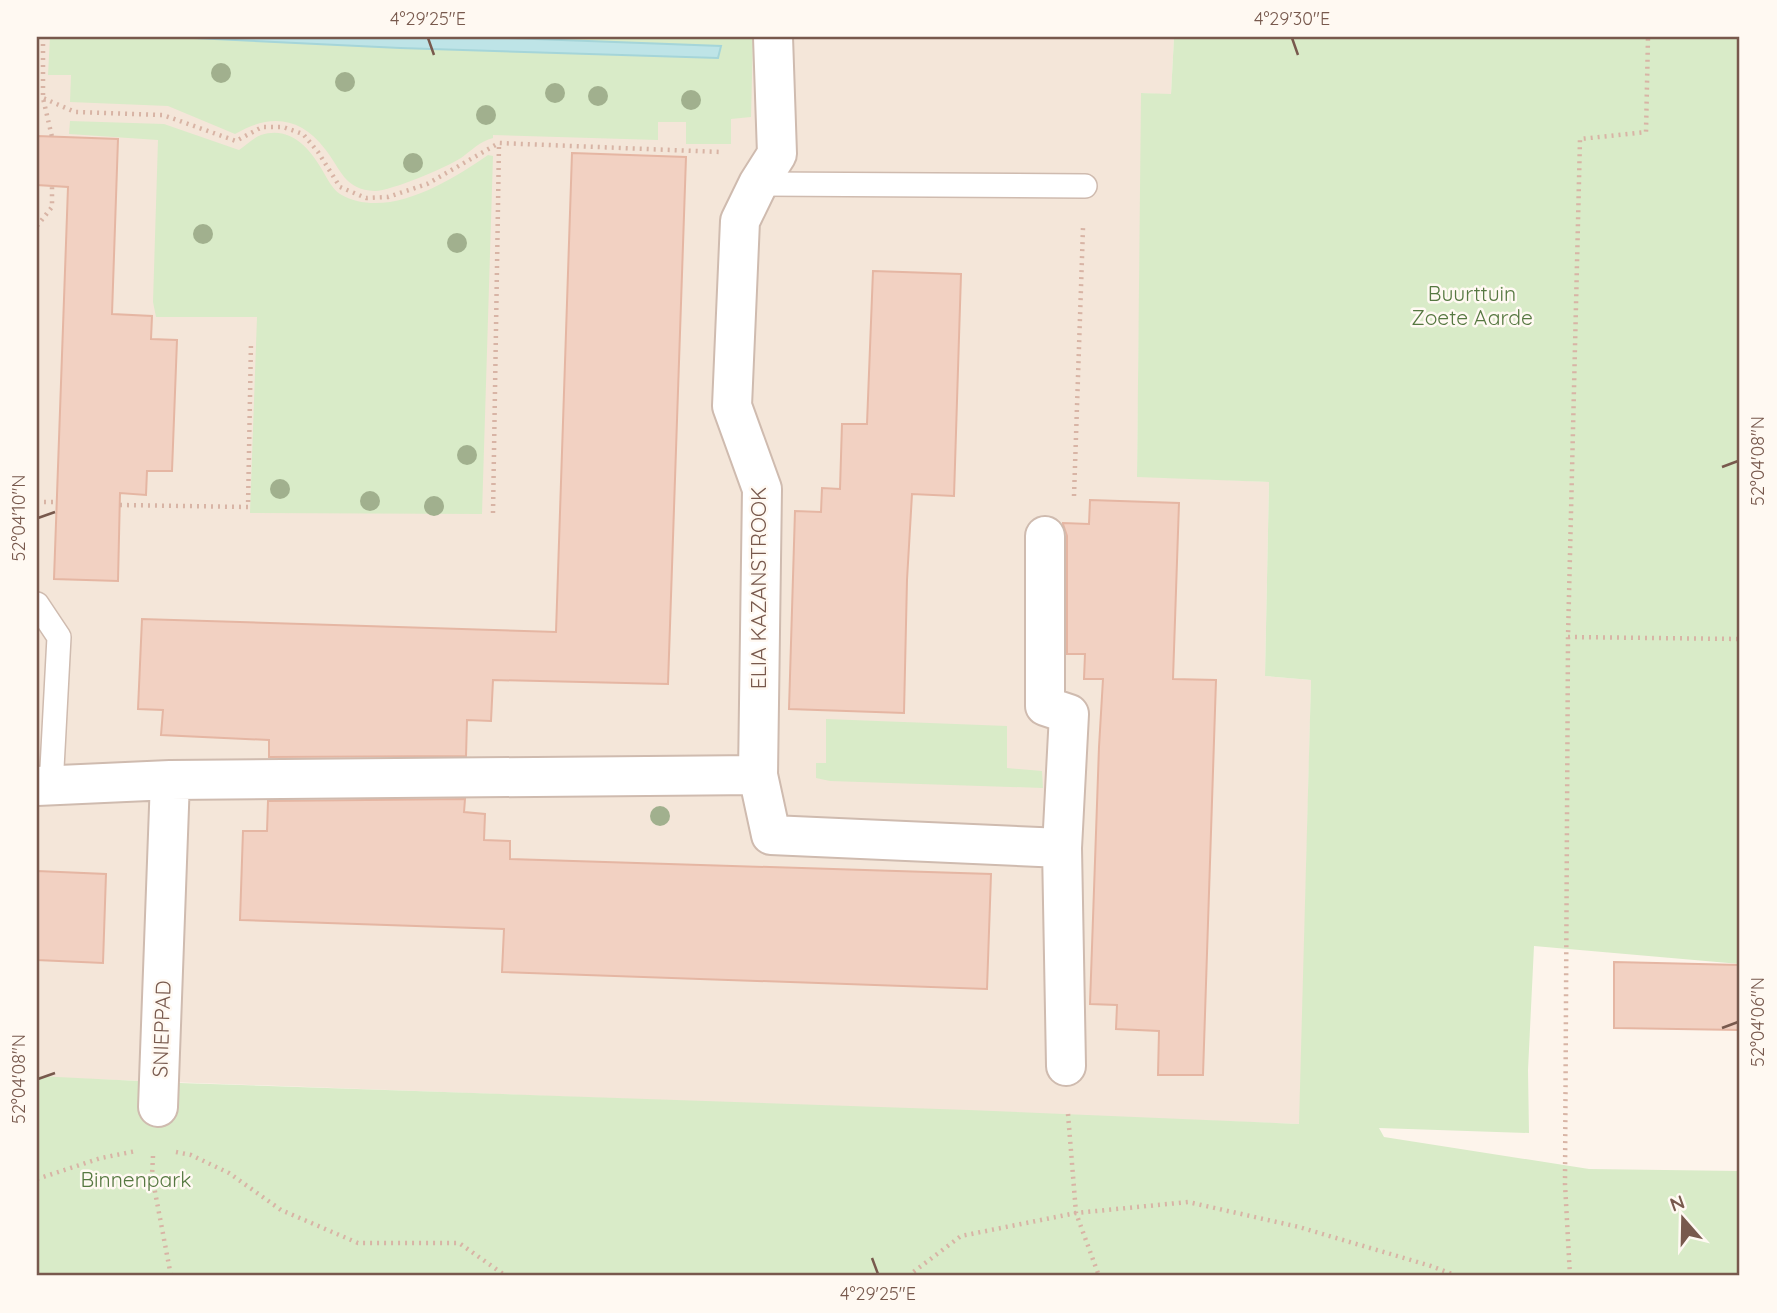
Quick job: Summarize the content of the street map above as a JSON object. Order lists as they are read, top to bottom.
{
  "streets": {
    "street": ["ELIA KAZANSTROOK", "SNIEPPAD"]
  },
  "parks": ["Buurttuin Zoete Aarde", "Binnenpark"],
  "north": "top",
  "coordinates": [
    "4°29'25\"E",
    "4°29'30\"E",
    "52°04'08\"N",
    "52°04'10\"N",
    "52°04'06\"N"
  ]
}
